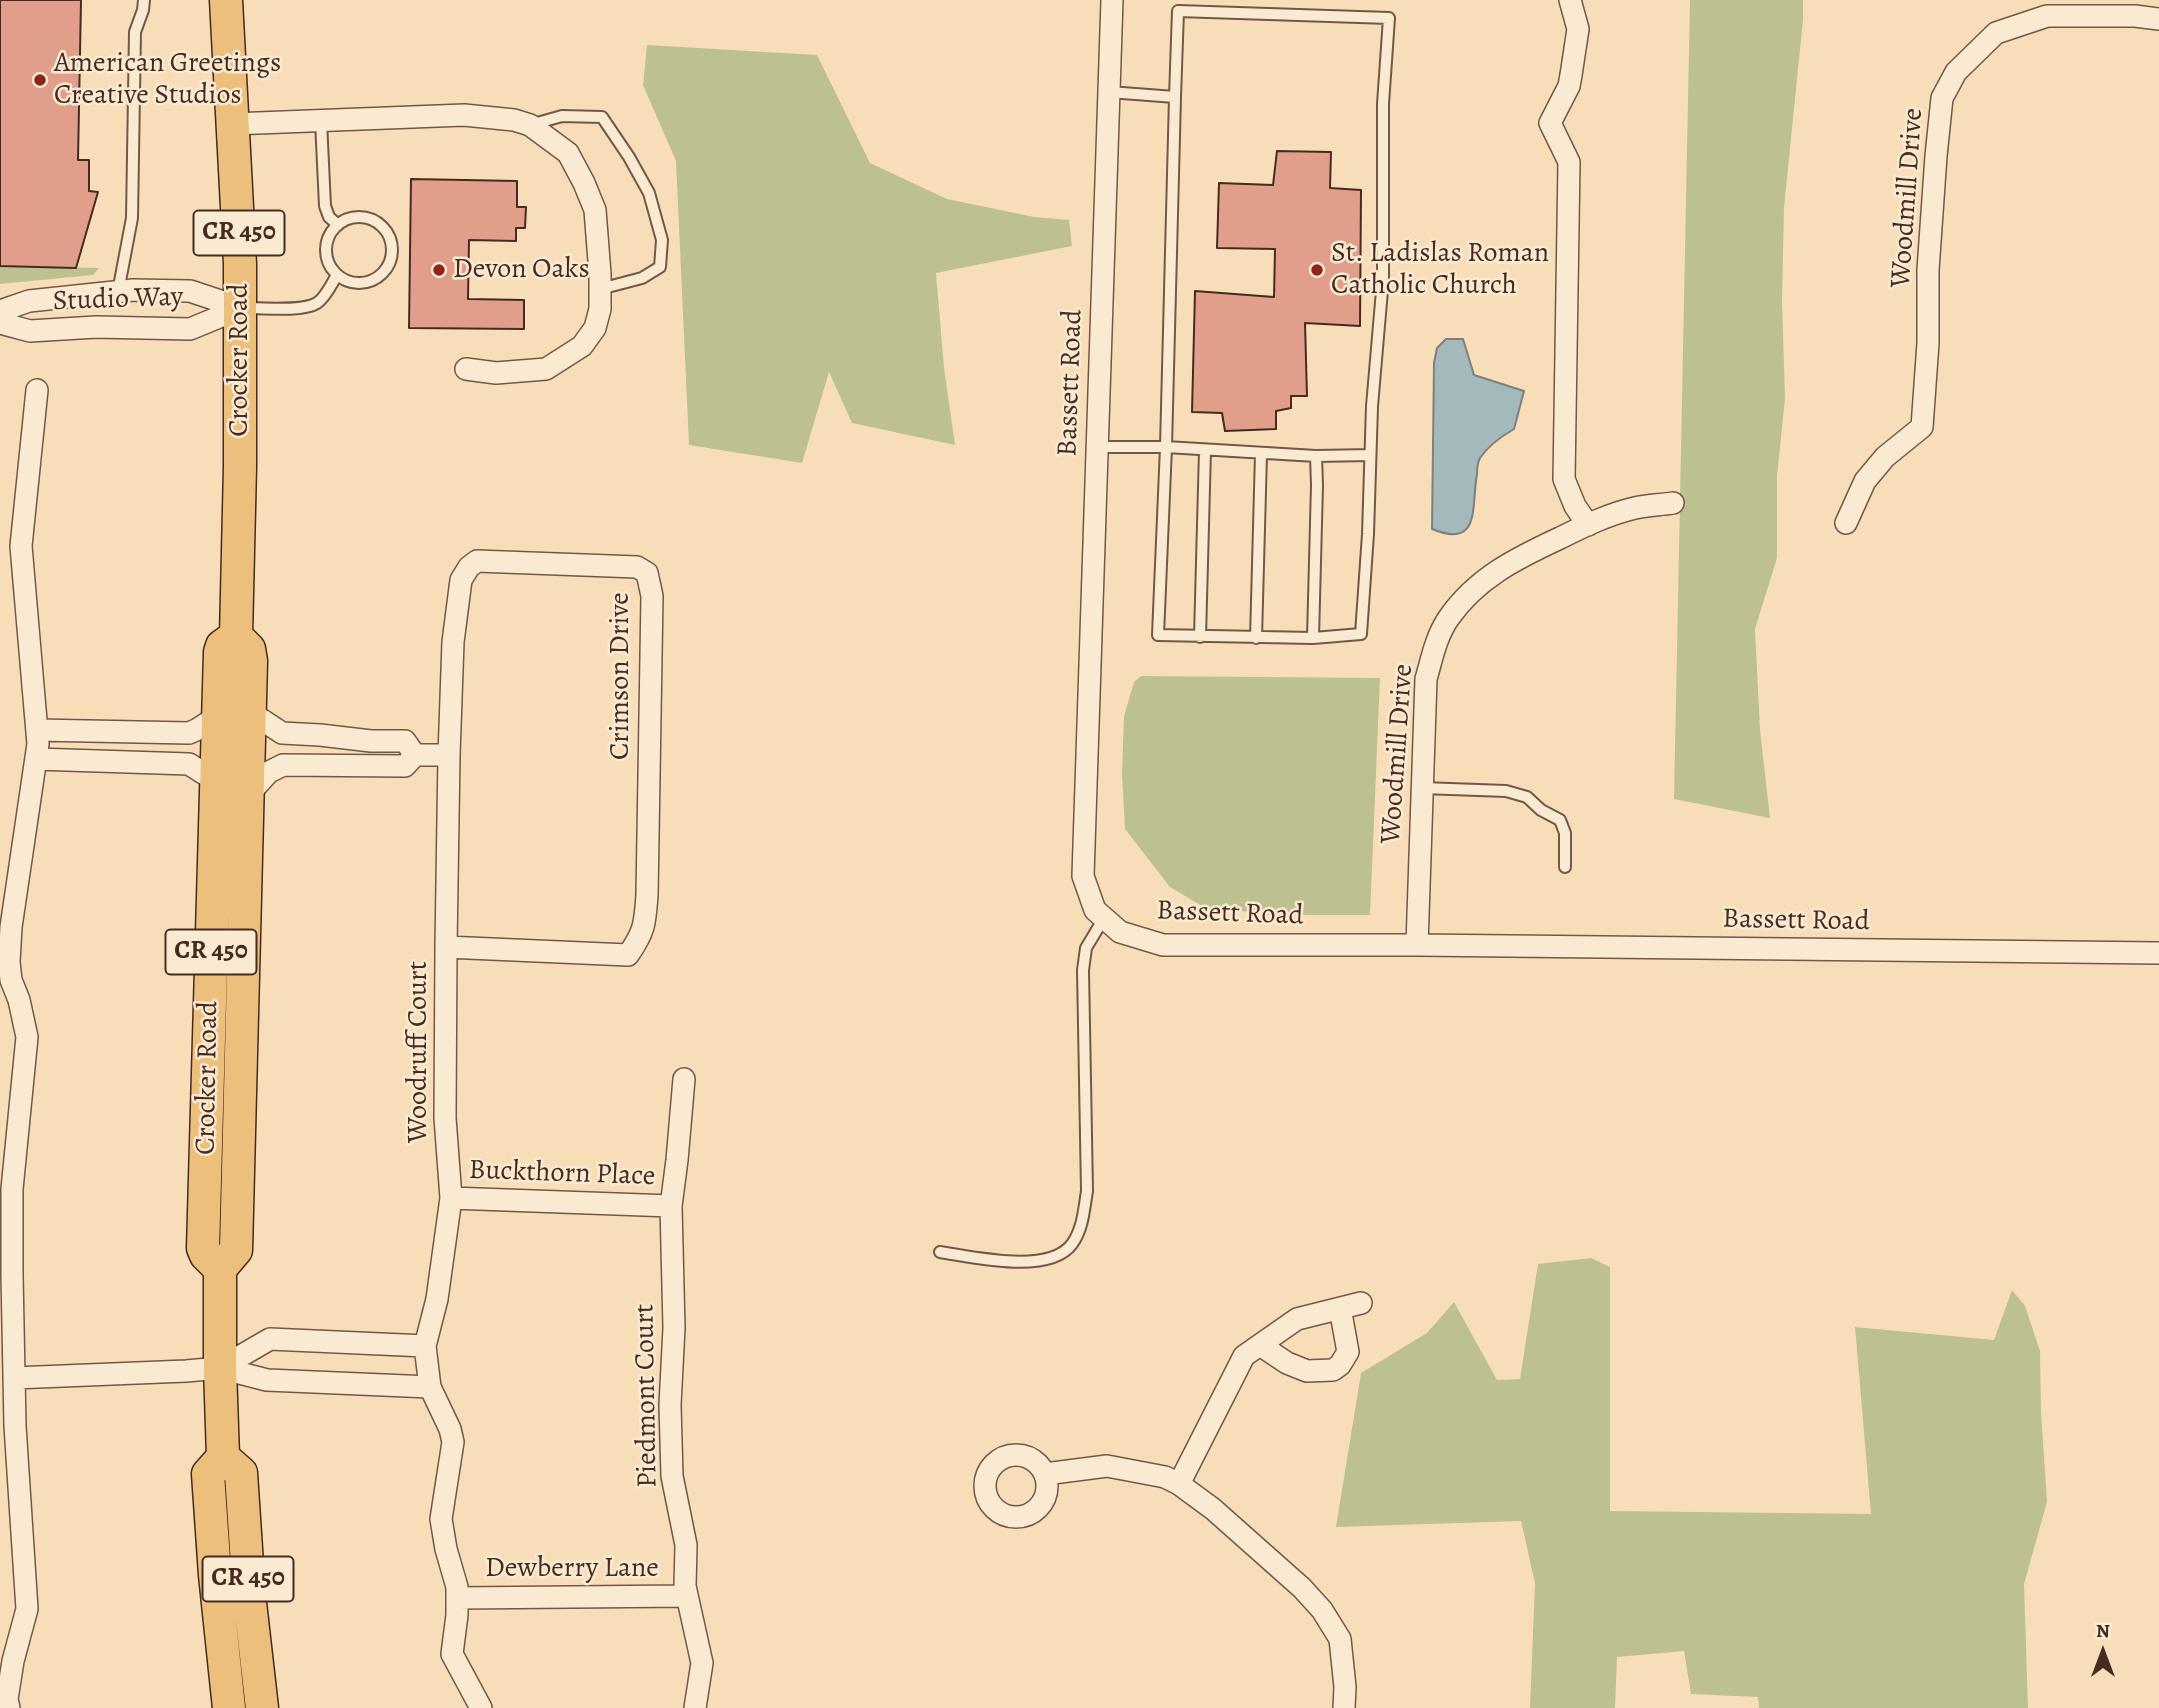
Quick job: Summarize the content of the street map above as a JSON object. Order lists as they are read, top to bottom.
{
  "streets": {
    "main road": ["CR 450", "Crocker Road"],
    "street": [
      "Woodmill Drive",
      "Studio Way",
      "Bassett Road",
      "Crimson Drive",
      "Woodruff Court",
      "Buckthorn Place",
      "Piedmont Court",
      "Dewberry Lane"
    ]
  },
  "crossings": [
    ["Woodmill Drive", "Bassett Road"],
    ["CR 450", "Crocker Road"],
    ["Studio Way", "Crocker Road"],
    ["Crimson Drive", "Woodruff Court"],
    ["Woodruff Court", "Buckthorn Place"],
    ["Woodruff Court", "Dewberry Lane"],
    ["Buckthorn Place", "Piedmont Court"],
    ["Piedmont Court", "Dewberry Lane"]
  ],
  "places": ["American Greetings Creative Studios", "Devon Oaks", "St. Ladislas Roman Catholic Church"],
  "north": "top"
}
